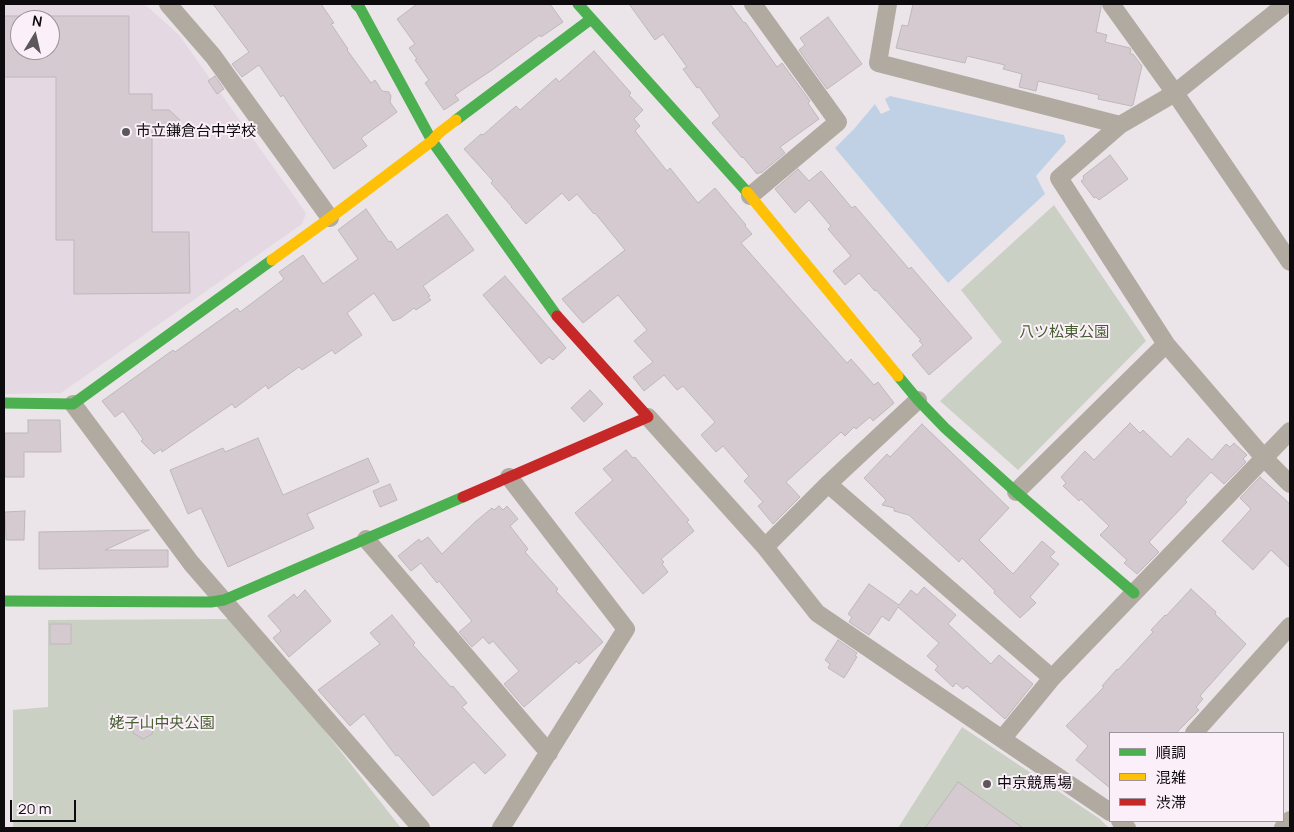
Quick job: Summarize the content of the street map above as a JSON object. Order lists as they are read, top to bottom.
{
  "parks": ["八ツ松東公園", "姥子山中央公園"],
  "places": ["市立鎌倉台中学校", "中京競馬場"],
  "legend": ["順調", "混雑", "渋滞"],
  "scale_bar": "20 m",
  "north": "top"
}
